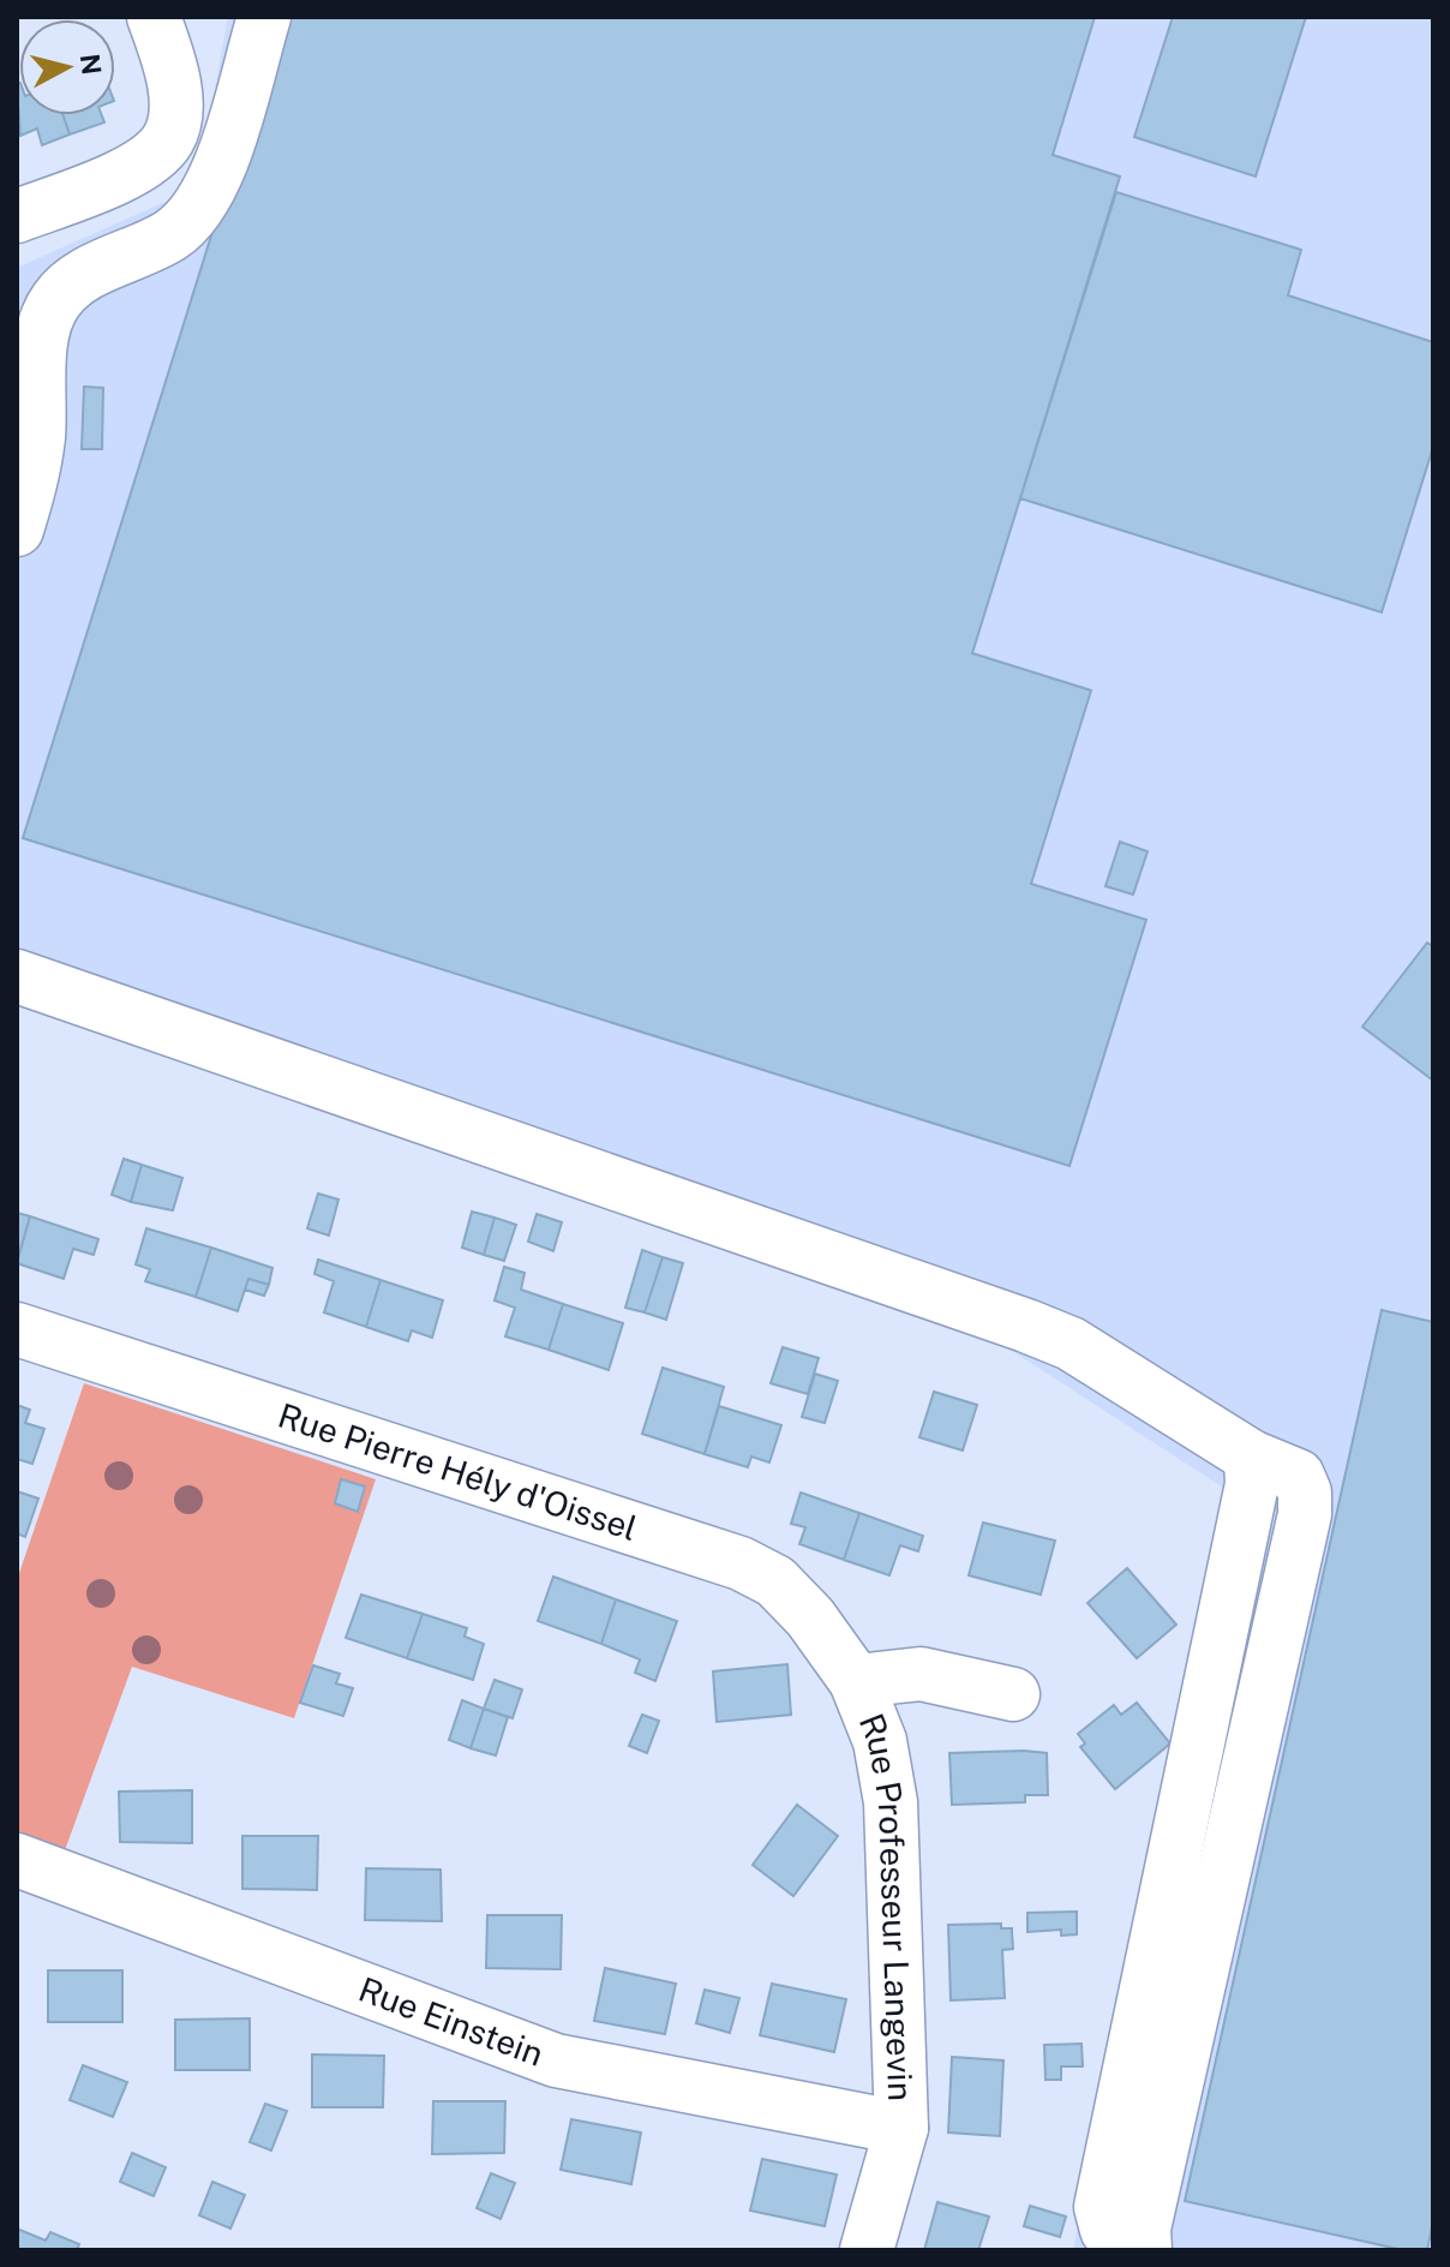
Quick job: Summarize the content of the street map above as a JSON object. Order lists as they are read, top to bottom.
{
  "streets": {
    "street": ["Rue Pierre Hély d'Oissel", "Rue Professeur Langevin", "Rue Einstein"]
  },
  "crossings": [
    ["Rue Pierre Hély d'Oissel", "Rue Professeur Langevin"],
    ["Rue Professeur Langevin", "Rue Einstein"]
  ],
  "north": "right"
}
